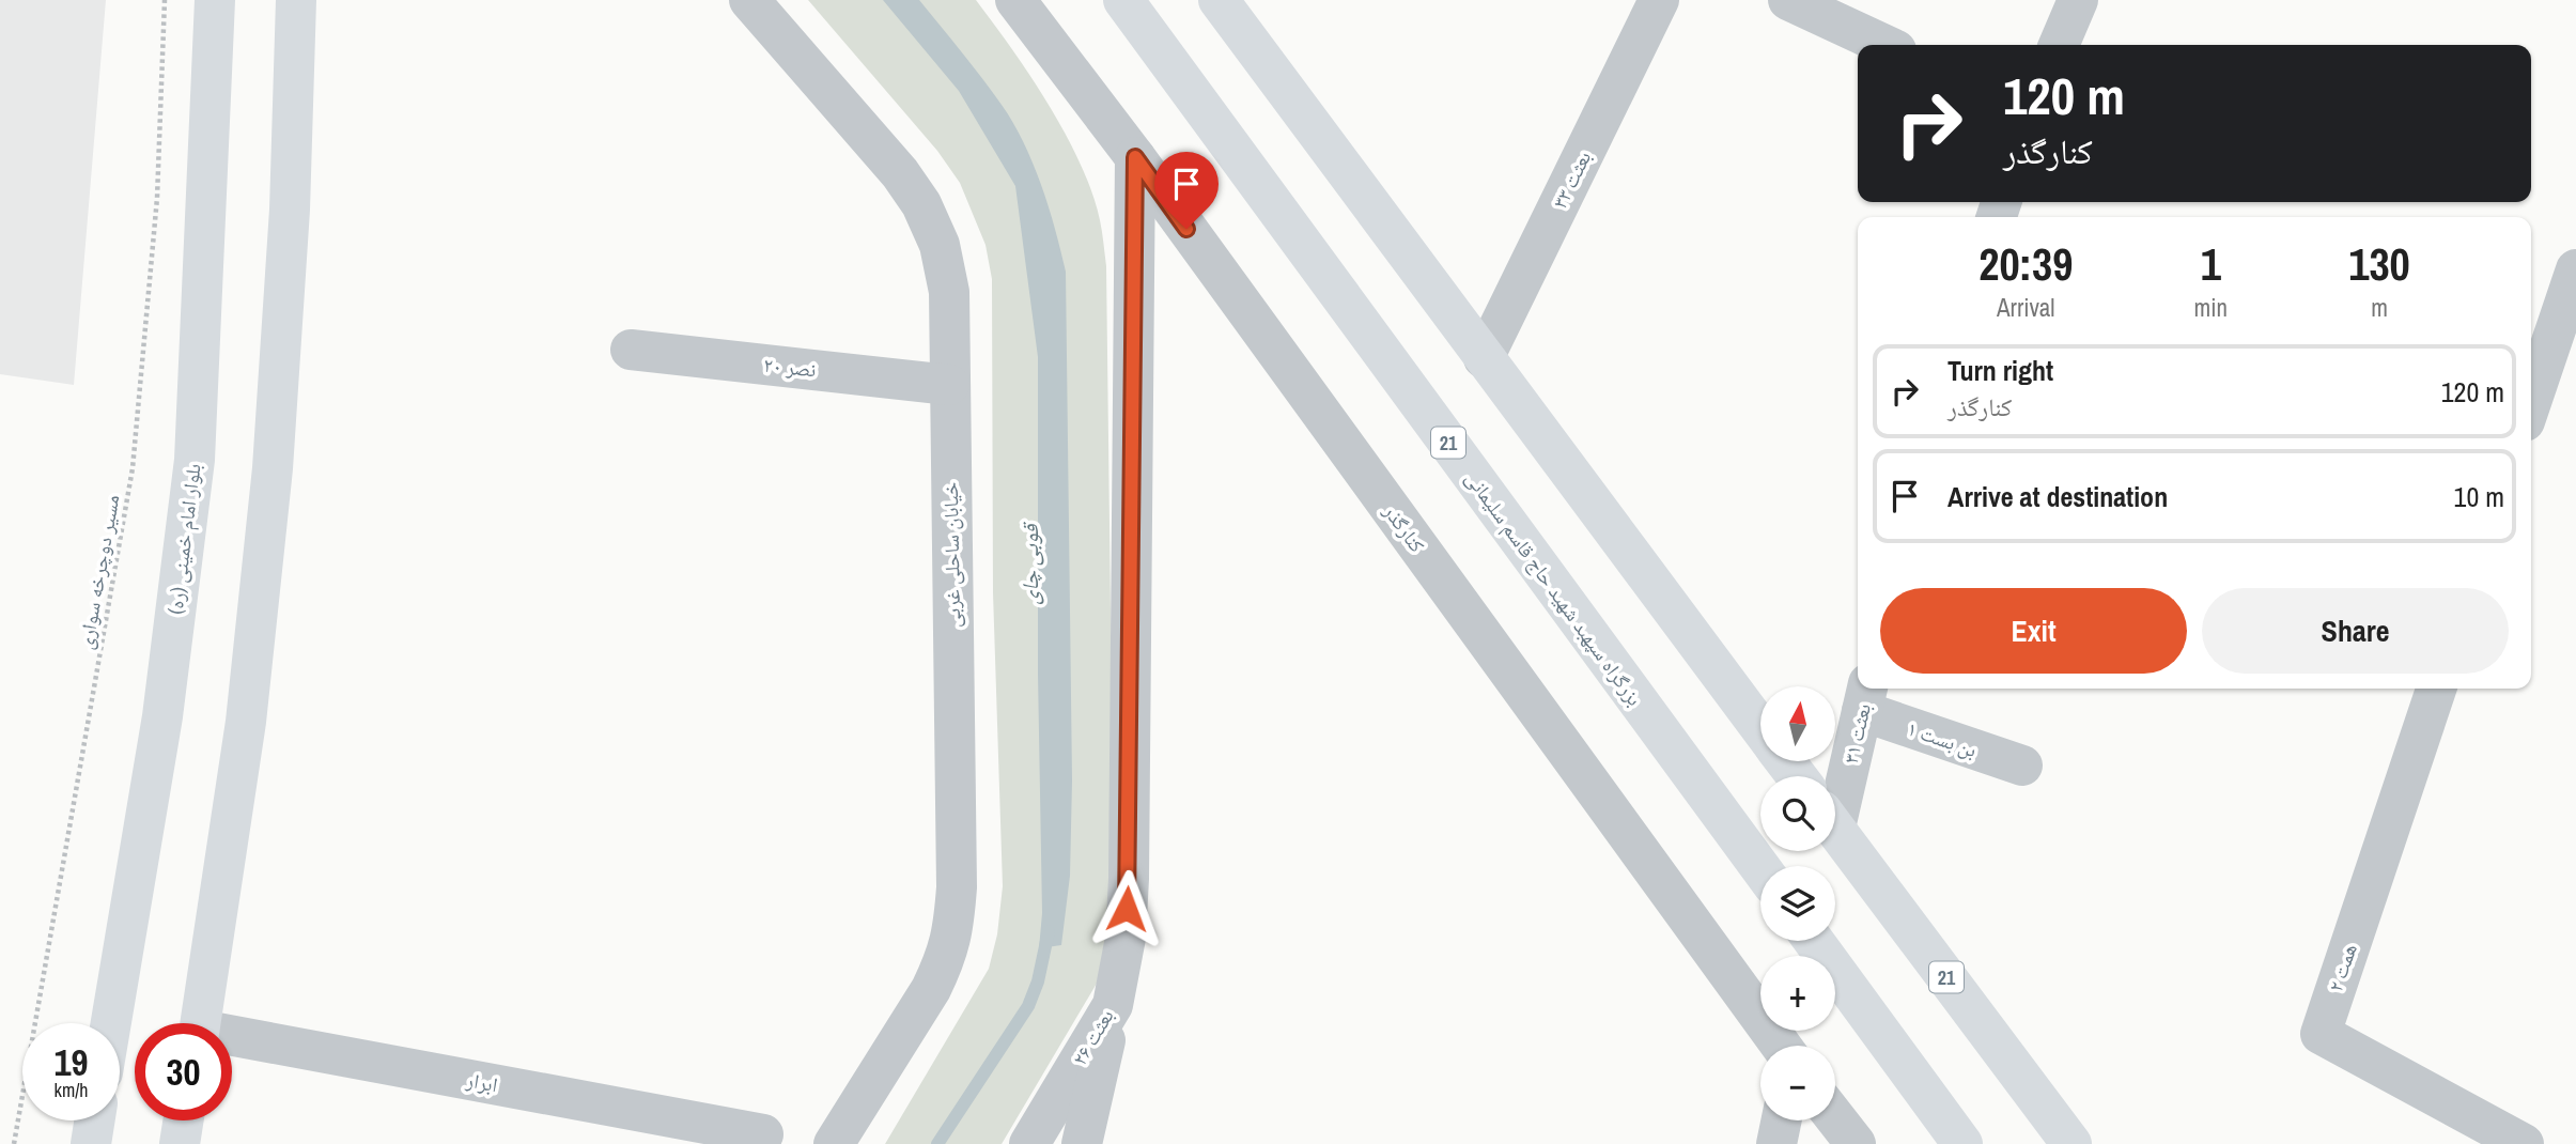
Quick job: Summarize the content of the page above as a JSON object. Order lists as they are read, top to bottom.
{
  "streets": {
    "main road": ["21", "بلوار امام خمینی (ره)", "بزرگراه سپهبد شهید حاج قاسم سلیمانی"],
    "street": [
      "بعثت ۳۳",
      "نصر ۲۰",
      "کنارگذر",
      "خیابان ساحلی غربی",
      "بعثت ۳۱",
      "بن بست ۱",
      "همت ۲",
      "بعثت ۲۶",
      "ابرار"
    ],
    "path": ["مسیر دوچرخه سواری"]
  },
  "crossings": [
    ["نصر ۲۰", "خیابان ساحلی غربی"],
    ["کنارگذر", "بعثت ۲۶"],
    ["بعثت ۳۱", "بن بست ۱"]
  ],
  "water": ["قوبی چای"],
  "north": "top",
  "page": {
    "turn": ["120 m", "کنارگذر"],
    "eta": [
      "20:39",
      "Arrival",
      "1",
      "min",
      "130",
      "m"
    ],
    "list": [
      {
        "name": "Turn right",
        "note": "کنارگذر",
        "value": "120 m"
      },
      {
        "name": "Arrive at destination",
        "value": "10 m"
      }
    ],
    "buttons": ["Exit", "Share"],
    "map_buttons": ["+", "−"],
    "speed": "19 km/h",
    "limit": "30"
  }
}
